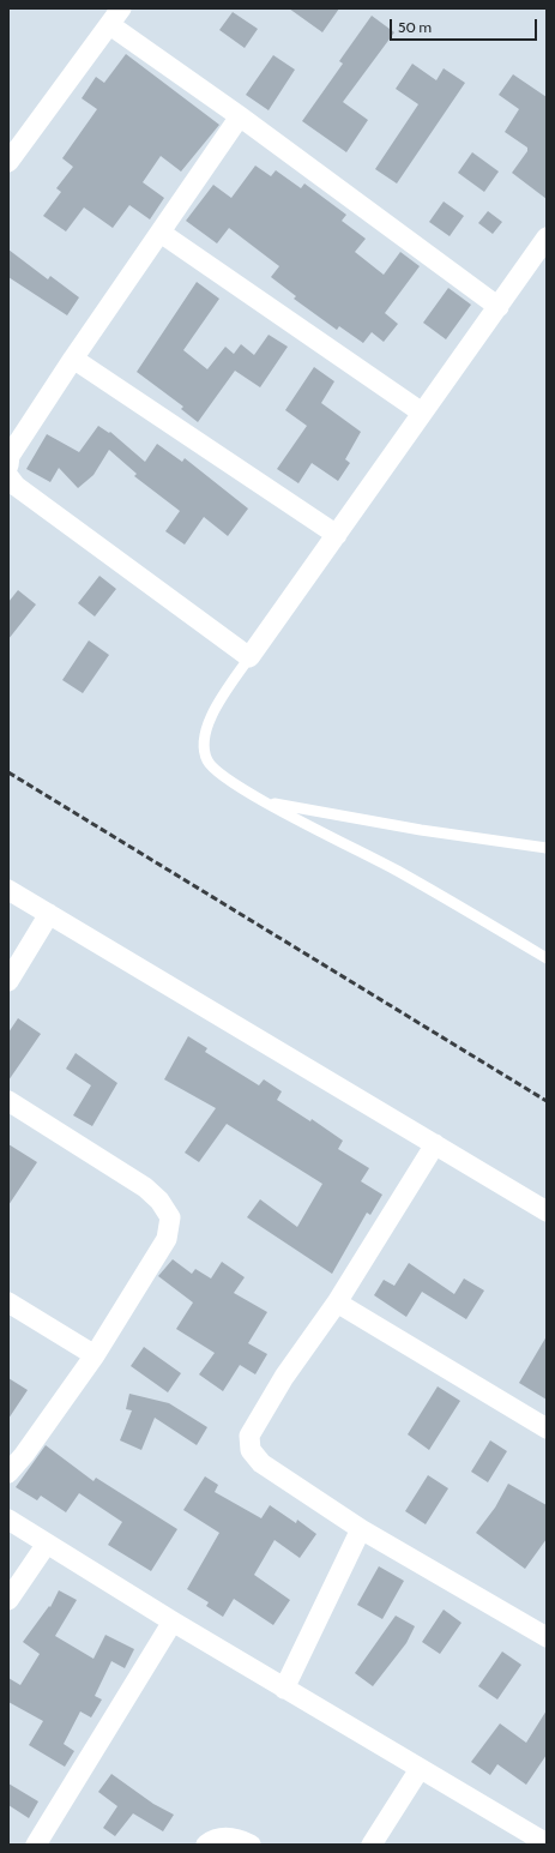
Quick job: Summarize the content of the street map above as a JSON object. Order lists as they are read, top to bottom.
{
  "scale_bar": "50 m"
}
